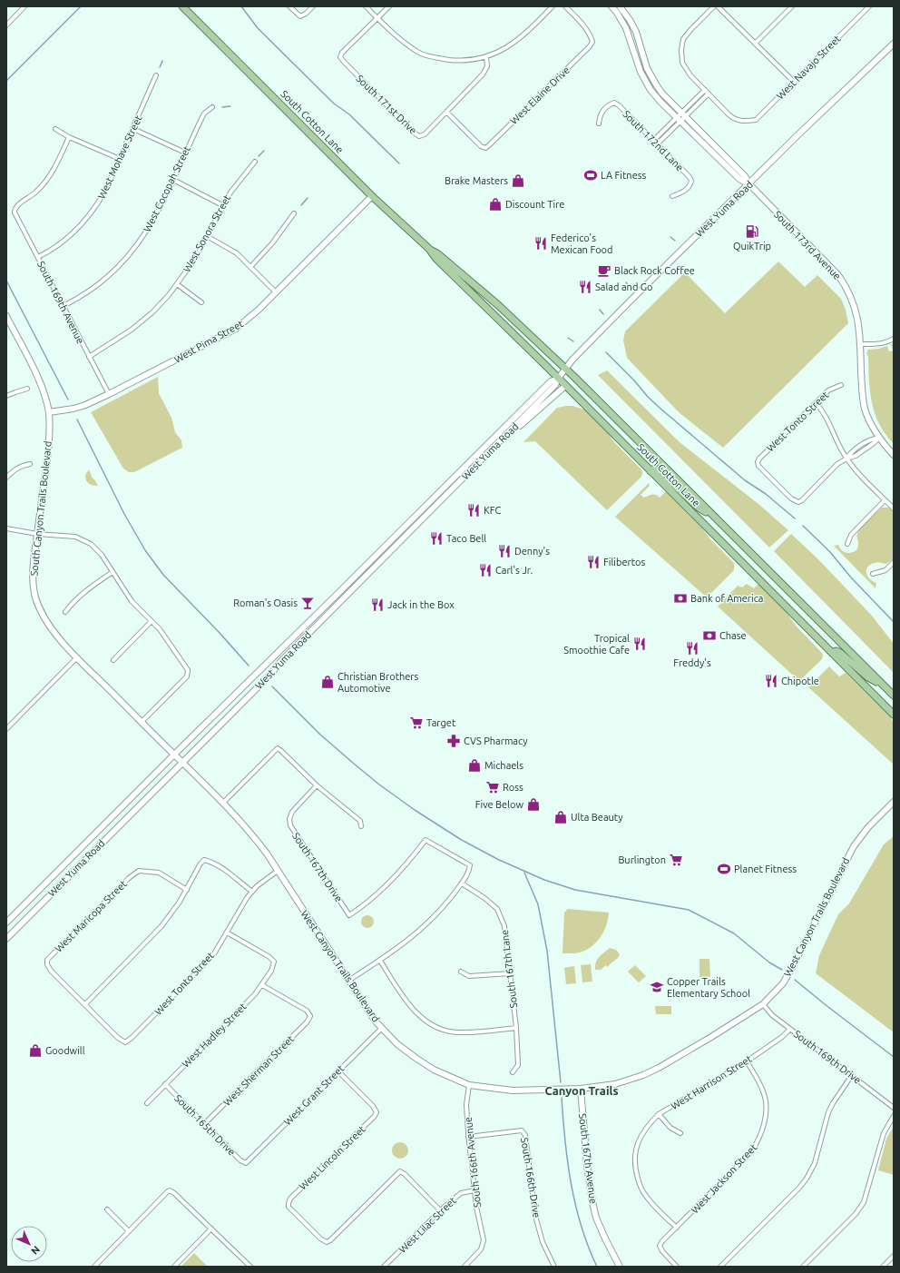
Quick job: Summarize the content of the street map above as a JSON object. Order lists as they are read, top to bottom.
{
  "streets": {
    "main road": ["South Cotton Lane"],
    "street": [
      "West Navajo Street",
      "West Elaine Drive",
      "South 171st Drive",
      "South 172nd Lane",
      "West Mohave Street",
      "West Cocopah Street",
      "West Yuma Road",
      "West Sonora Street",
      "South 173rd Avenue",
      "South 169th Avenue",
      "West Pima Street",
      "West Tonto Street",
      "South Canyon Trails Boulevard",
      "South 167th Drive",
      "West Maricopa Street",
      "West Canyon Trails Boulevard",
      "South 167th Lane",
      "West Hadley Street",
      "South 169th Drive",
      "West Sherman Street",
      "West Harrison Street",
      "West Grant Street",
      "South 165th Drive",
      "West Lincoln Street",
      "South 167th Avenue",
      "South 166th Avenue",
      "South 166th Drive",
      "West Jackson Street",
      "West Lilac Street"
    ]
  },
  "crossings": [
    ["West Elaine Drive", "South 171st Drive"],
    ["South Cotton Lane", "West Yuma Road"],
    ["South Cotton Lane", "West Pima Street"],
    ["West Mohave Street", "South 169th Avenue"],
    ["West Cocopah Street", "South 169th Avenue"],
    ["West Yuma Road", "South 173rd Avenue"],
    ["West Yuma Road", "South Canyon Trails Boulevard"],
    ["West Yuma Road", "West Canyon Trails Boulevard"],
    ["West Sonora Street", "South 169th Avenue"],
    ["South 169th Avenue", "West Pima Street"],
    ["West Pima Street", "South Canyon Trails Boulevard"],
    ["West Tonto Street", "West Maricopa Street"],
    ["West Tonto Street", "West Canyon Trails Boulevard"],
    ["West Tonto Street", "West Hadley Street"],
    ["South Canyon Trails Boulevard", "West Canyon Trails Boulevard"],
    ["South 167th Drive", "South 167th Lane"],
    ["West Canyon Trails Boulevard", "South 169th Drive"],
    ["West Canyon Trails Boulevard", "West Grant Street"],
    ["West Canyon Trails Boulevard", "South 167th Avenue"],
    ["West Canyon Trails Boulevard", "South 166th Avenue"],
    ["West Hadley Street", "West Sherman Street"],
    ["West Hadley Street", "South 165th Drive"],
    ["South 169th Drive", "West Harrison Street"],
    ["West Sherman Street", "South 165th Drive"],
    ["West Harrison Street", "West Jackson Street"],
    ["West Grant Street", "South 165th Drive"],
    ["West Grant Street", "West Lincoln Street"],
    ["West Lincoln Street", "West Lilac Street"],
    ["South 166th Avenue", "South 166th Drive"],
    ["South 166th Avenue", "West Lilac Street"]
  ],
  "districts": ["Canyon Trails"],
  "places": {
    "sports": ["LA Fitness", "Planet Fitness"],
    "shop": [
      "Brake Masters",
      "Discount Tire",
      "Christian Brothers Automotive",
      "Michaels",
      "Five Below",
      "Ulta Beauty",
      "Goodwill"
    ],
    "fuel station": ["QuikTrip"],
    "restaurant": [
      "Federico's Mexican Food",
      "Salad and Go",
      "KFC",
      "Taco Bell",
      "Denny's",
      "Filibertos",
      "Carl's Jr.",
      "Jack in the Box",
      "Tropical Smoothie Cafe",
      "Freddy's",
      "Chipotle"
    ],
    "cafe": ["Black Rock Coffee"],
    "bank": ["Bank of America", "Chase"],
    "bar": ["Roman's Oasis"],
    "supermarket": ["Target", "Ross", "Burlington"],
    "pharmacy": ["CVS Pharmacy"],
    "school or university": ["Copper Trails Elementary School"]
  },
  "north": "bottom right"
}
